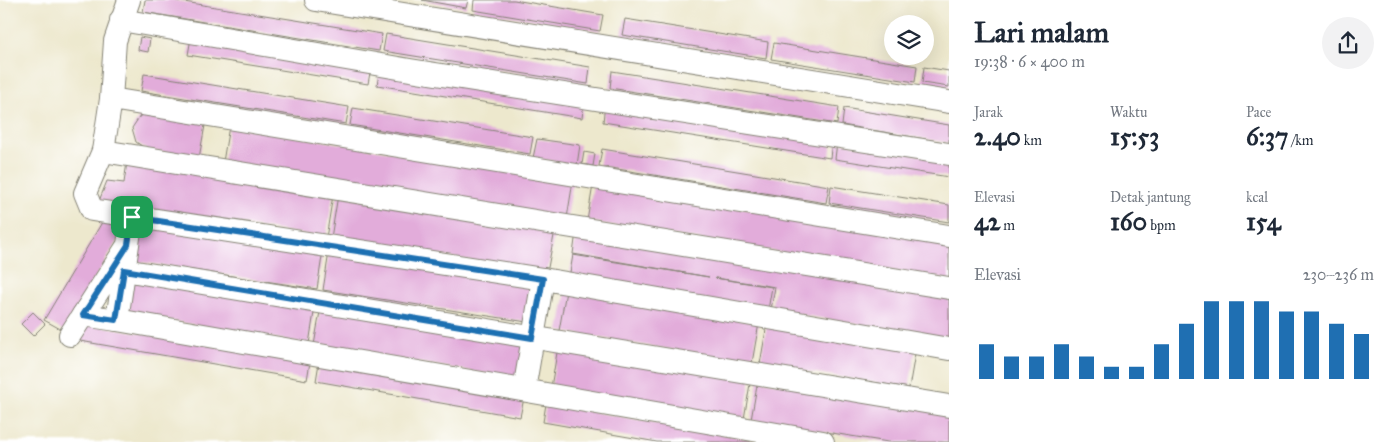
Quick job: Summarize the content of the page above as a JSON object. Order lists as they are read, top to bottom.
{
  "page": {
    "heading": ["Lari malam", "19:38 · 6 × 400 m"],
    "stats": [
      ["Jarak", "2.40 km"],
      ["Waktu", "15:53"],
      ["Pace", "6:37 /km"],
      ["Elevasi", "42 m"],
      ["Detak jantung", "160 bpm"],
      ["kcal", "154"]
    ],
    "chart": ["Elevasi", "230–236 m"]
  }
}
